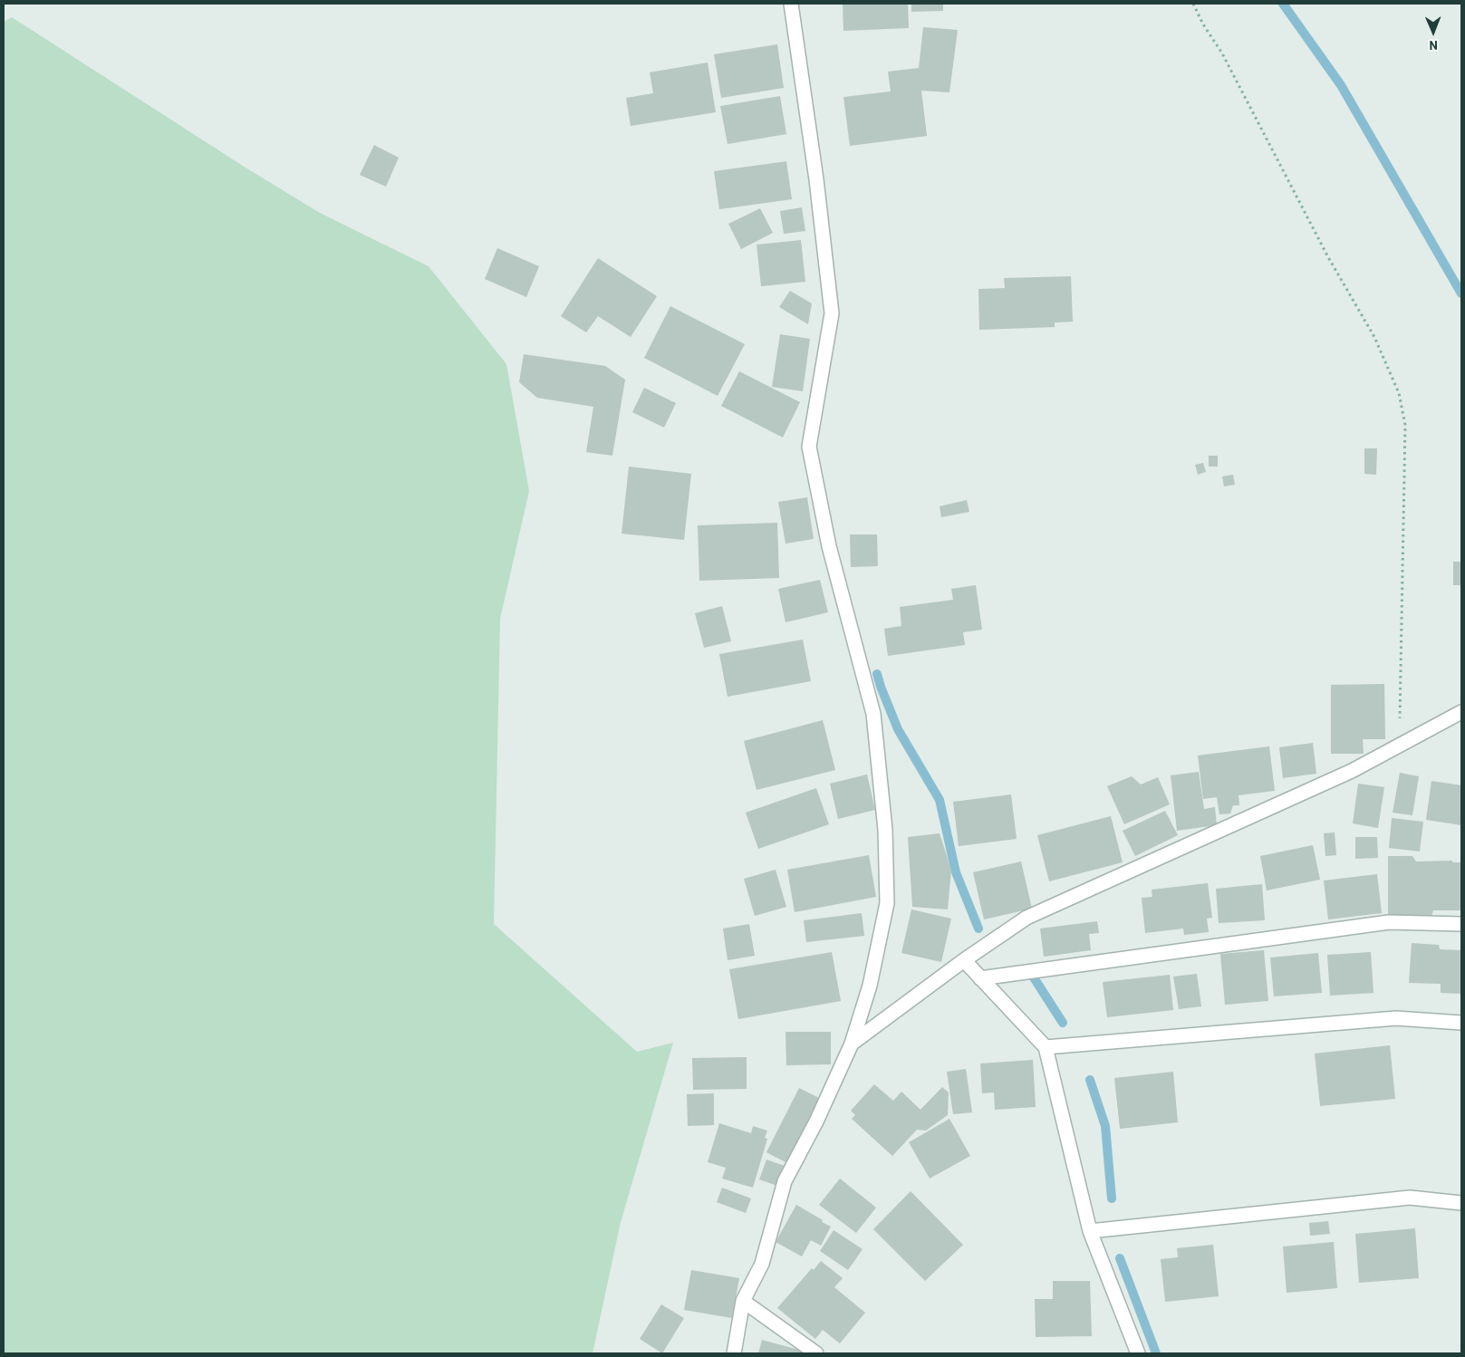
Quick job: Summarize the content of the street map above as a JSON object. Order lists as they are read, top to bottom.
{
  "north": "bottom"
}
